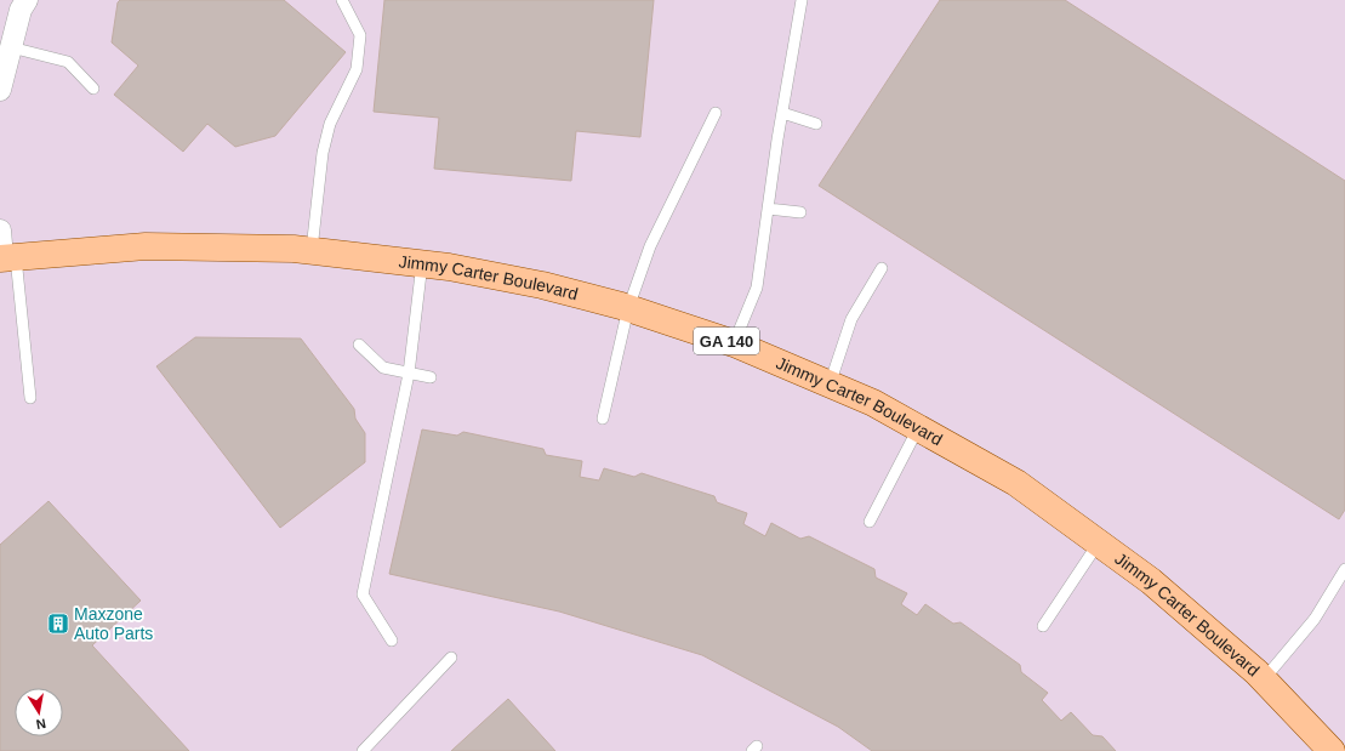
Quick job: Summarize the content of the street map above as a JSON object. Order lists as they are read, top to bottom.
{
  "streets": {
    "main road": ["Jimmy Carter Boulevard", "GA 140"]
  },
  "places": {
    "building": ["Maxzone Auto Parts"]
  },
  "north": "bottom"
}
